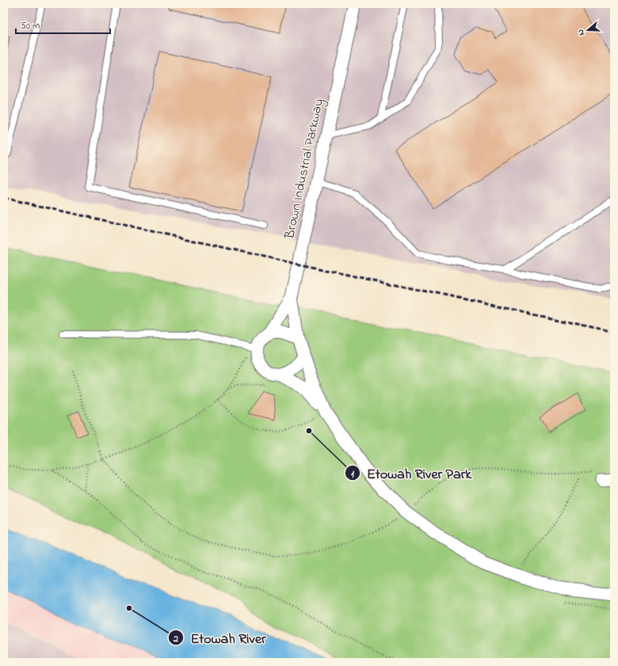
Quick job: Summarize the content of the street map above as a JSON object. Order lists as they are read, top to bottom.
{
  "streets": {
    "street": ["Brown Industrial Parkway"]
  },
  "places": ["Etowah River Park", "Etowah River"],
  "scale_bar": "50 m",
  "north": "left"
}
